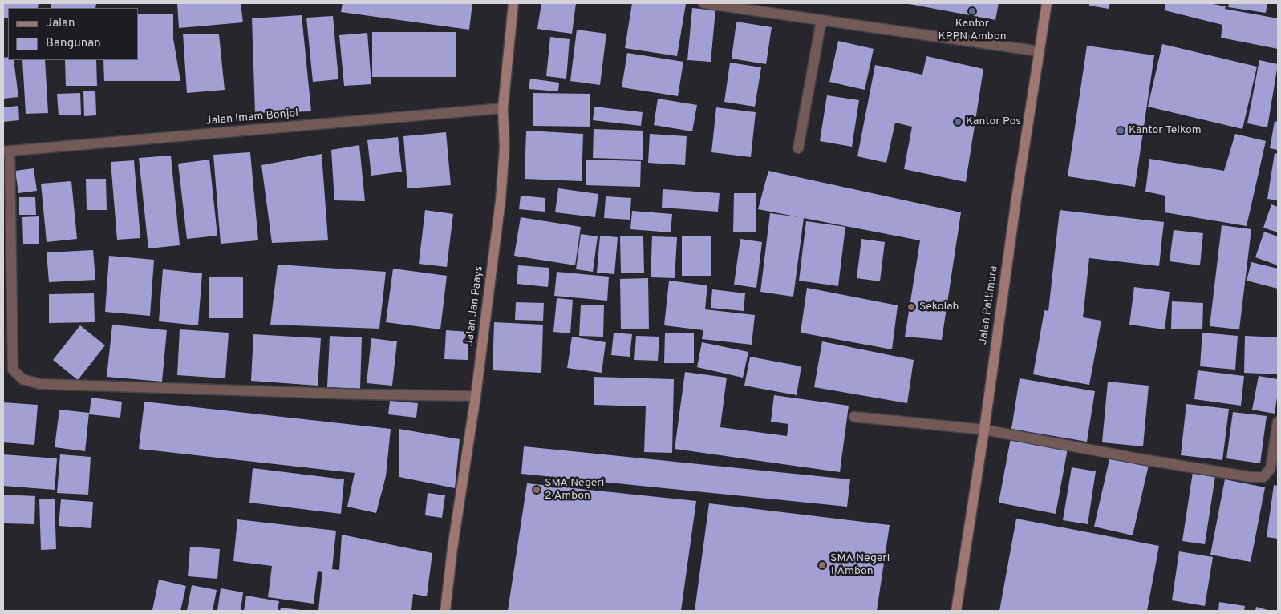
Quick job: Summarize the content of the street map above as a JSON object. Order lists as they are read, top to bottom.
{
  "streets": {
    "street": ["Jalan Imam Bonjol", "Jalan Pattimura", "Jalan Jan Paays"]
  },
  "crossings": [
    ["Jalan Imam Bonjol", "Jalan Jan Paays"]
  ],
  "places": [
    "Kantor KPPN Ambon",
    "Kantor Pos",
    "Kantor Telkom",
    "Sekolah",
    "SMA Negeri 2 Ambon",
    "SMA Negeri 1 Ambon"
  ],
  "legend": ["Jalan", "Bangunan"]
}
